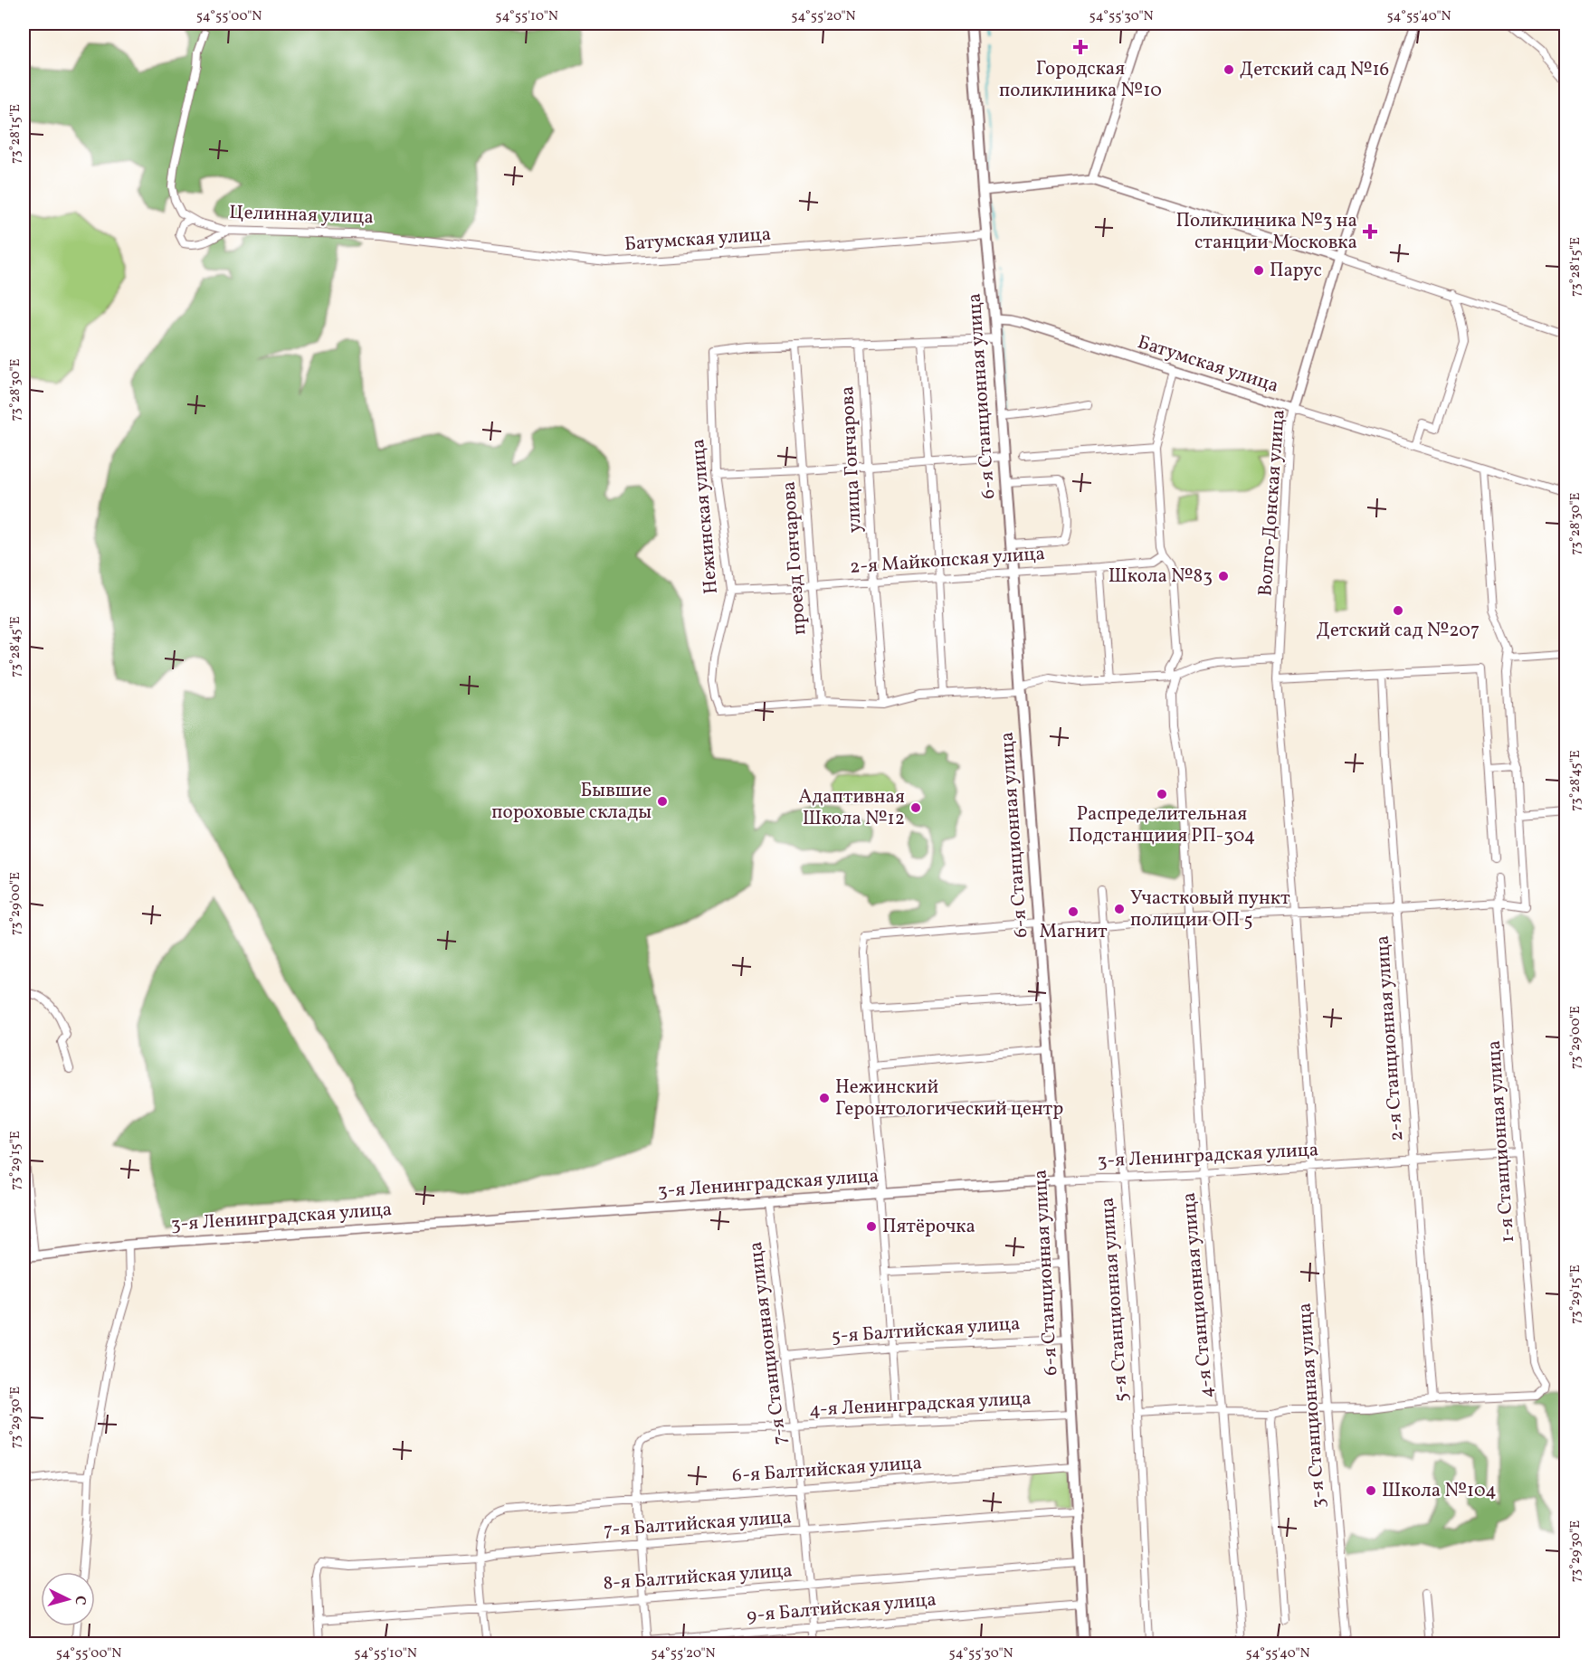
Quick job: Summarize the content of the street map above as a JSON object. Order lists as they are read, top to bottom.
{
  "streets": {
    "main road": ["6-я Станционная улица"],
    "street": [
      "Целинная улица",
      "Батумская улица",
      "улица Гончарова",
      "Волго-Донская улица",
      "Нежинская улица",
      "проезд Гончарова",
      "2-я Майкопская улица",
      "2-я Станционная улица",
      "1-я Станционная улица",
      "3-я Ленинградская улица",
      "4-я Станционная улица",
      "5-я Станционная улица",
      "5-я Балтийская улица",
      "7-я Станционная улица",
      "4-я Ленинградская улица",
      "3-я Станционная улица",
      "6-я Балтийская улица",
      "7-я Балтийская улица",
      "8-я Балтийская улица",
      "9-я Балтийская улица"
    ]
  },
  "crossings": [
    ["Целинная улица", "Батумская улица"],
    ["Батумская улица", "6-я Станционная улица"],
    ["Батумская улица", "Волго-Донская улица"],
    ["Батумская улица", "4-я Станционная улица"],
    ["6-я Станционная улица", "2-я Майкопская улица"],
    ["6-я Станционная улица", "3-я Ленинградская улица"],
    ["6-я Станционная улица", "5-я Балтийская улица"],
    ["6-я Станционная улица", "4-я Ленинградская улица"],
    ["6-я Станционная улица", "6-я Балтийская улица"],
    ["6-я Станционная улица", "7-я Балтийская улица"],
    ["6-я Станционная улица", "8-я Балтийская улица"],
    ["6-я Станционная улица", "9-я Балтийская улица"],
    ["улица Гончарова", "2-я Майкопская улица"],
    ["Волго-Донская улица", "3-я Станционная улица"],
    ["Нежинская улица", "проезд Гончарова"],
    ["Нежинская улица", "2-я Майкопская улица"],
    ["проезд Гончарова", "2-я Майкопская улица"],
    ["2-я Майкопская улица", "4-я Станционная улица"],
    ["2-я Станционная улица", "1-я Станционная улица"],
    ["2-я Станционная улица", "3-я Ленинградская улица"],
    ["1-я Станционная улица", "3-я Ленинградская улица"],
    ["3-я Ленинградская улица", "4-я Станционная улица"],
    ["3-я Ленинградская улица", "5-я Станционная улица"],
    ["3-я Ленинградская улица", "7-я Станционная улица"],
    ["3-я Ленинградская улица", "3-я Станционная улица"],
    ["5-я Балтийская улица", "7-я Станционная улица"],
    ["7-я Станционная улица", "4-я Ленинградская улица"],
    ["7-я Станционная улица", "6-я Балтийская улица"],
    ["7-я Станционная улица", "7-я Балтийская улица"],
    ["7-я Станционная улица", "8-я Балтийская улица"],
    ["7-я Станционная улица", "9-я Балтийская улица"],
    ["4-я Ленинградская улица", "6-я Балтийская улица"],
    ["6-я Балтийская улица", "7-я Балтийская улица"],
    ["7-я Балтийская улица", "8-я Балтийская улица"]
  ],
  "places": {
    "health": ["Городская поликлиника №10", "Поликлиника №3 на станции Московка"],
    "other": [
      "Детский сад №16",
      "Парус",
      "Школа №83",
      "Детский сад №207",
      "Распределительная Подстанциия РП-304",
      "Бывшие пороховые склады",
      "Адаптивная Школа №12",
      "Участковый пункт полиции ОП 5",
      "Магнит",
      "Нежинский Геронтологический центр",
      "Пятёрочка",
      "Школа №104"
    ]
  },
  "north": "right",
  "coordinates": [
    "54°55'00\"N",
    "54°55'10\"N",
    "54°55'20\"N",
    "54°55'30\"N",
    "54°55'40\"N",
    "73°28'15\"E",
    "73°28'30\"E",
    "73°28'45\"E",
    "73°29'00\"E",
    "73°29'15\"E",
    "73°29'30\"E"
  ]
}
